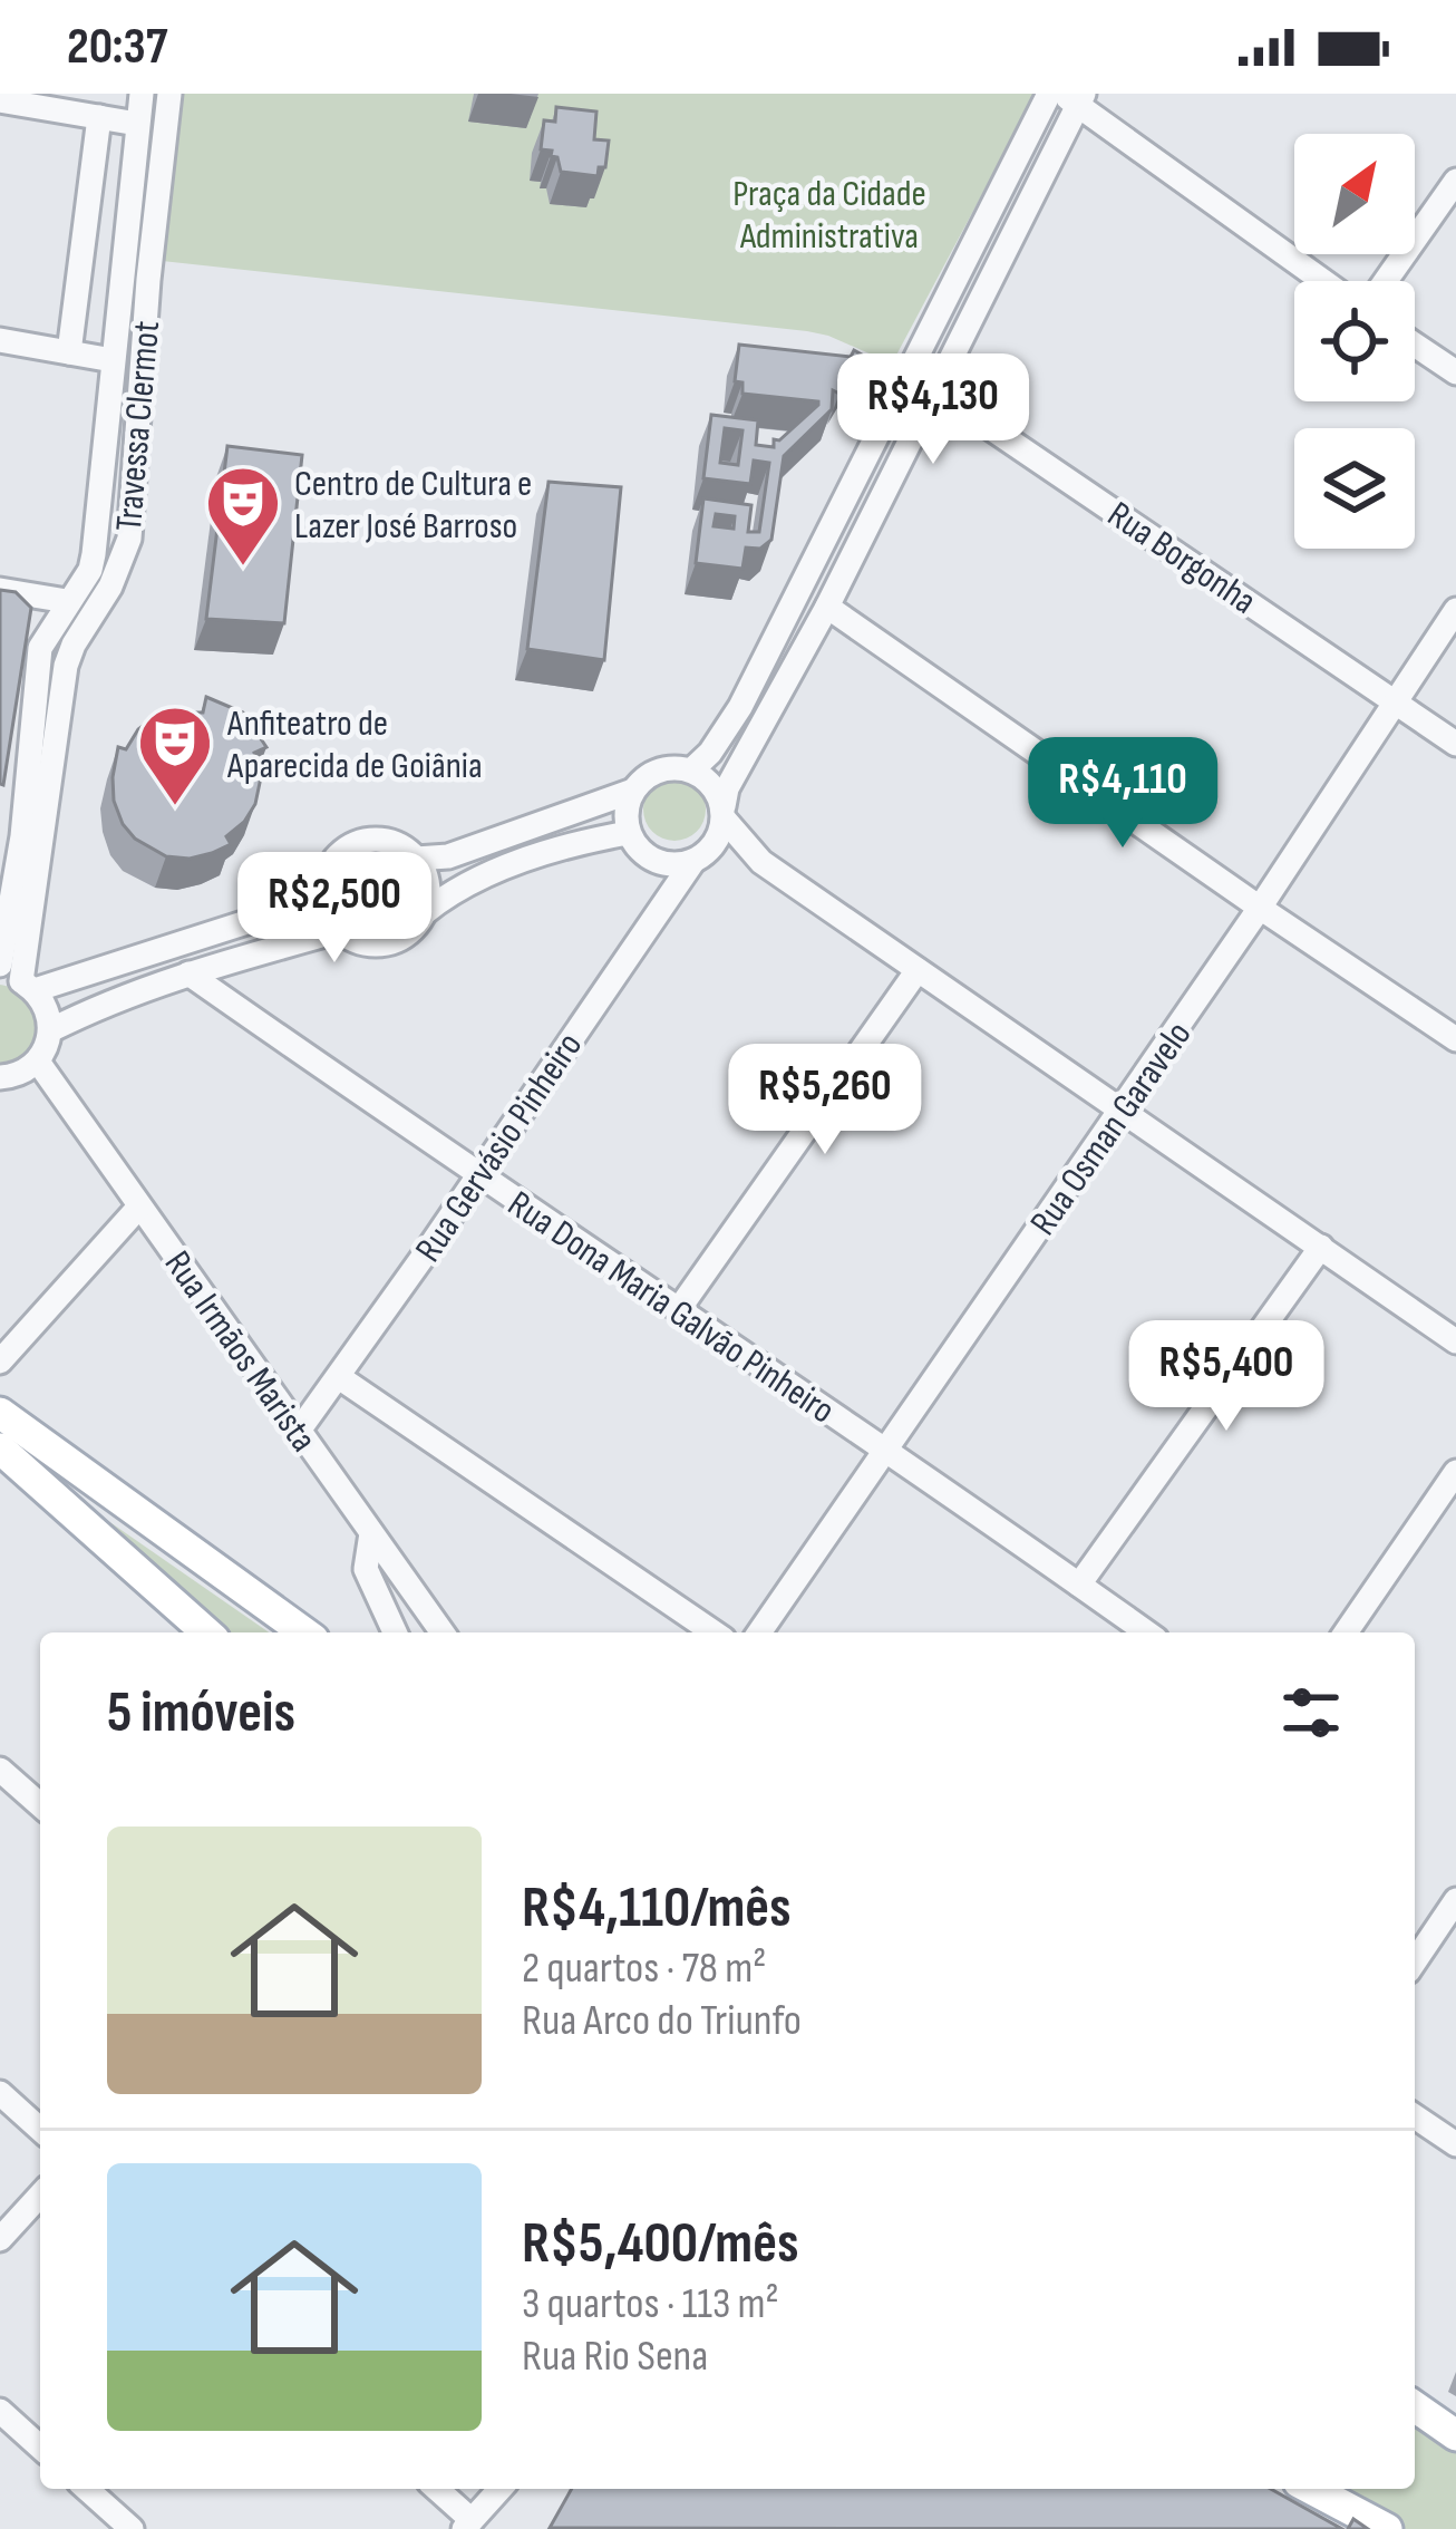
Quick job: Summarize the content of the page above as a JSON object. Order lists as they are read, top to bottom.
{
  "streets": {
    "street": [
      "Travessa Clermot",
      "Rua Borgonha",
      "Rua Osman Garavelo",
      "Rua Gervásio Pinheiro",
      "Rua Dona Maria Galvão Pinheiro",
      "Rua Irmãos Marista"
    ]
  },
  "crossings": [
    ["Rua Borgonha", "Rua Osman Garavelo"],
    ["Rua Osman Garavelo", "Rua Dona Maria Galvão Pinheiro"],
    ["Rua Gervásio Pinheiro", "Rua Dona Maria Galvão Pinheiro"],
    ["Rua Gervásio Pinheiro", "Rua Irmãos Marista"]
  ],
  "parks": ["Praça da Cidade Administrativa"],
  "places": {
    "theatre": ["Centro de Cultura e Lazer José Barroso", "Anfiteatro de Aparecida de Goiânia"]
  },
  "north": "top right",
  "page": {
    "status": "20:37",
    "price": [
      "R$4,130",
      "R$4,110",
      "R$2,500",
      "R$5,260",
      "R$5,400"
    ],
    "heading": "5 imóveis",
    "list": [
      {
        "name": "R$4,110/mês",
        "note": "2 quartos · 78 m² · Rua Arco do Triunfo"
      },
      {
        "name": "R$5,400/mês",
        "note": "3 quartos · 113 m² · Rua Rio Sena"
      }
    ]
  }
}
